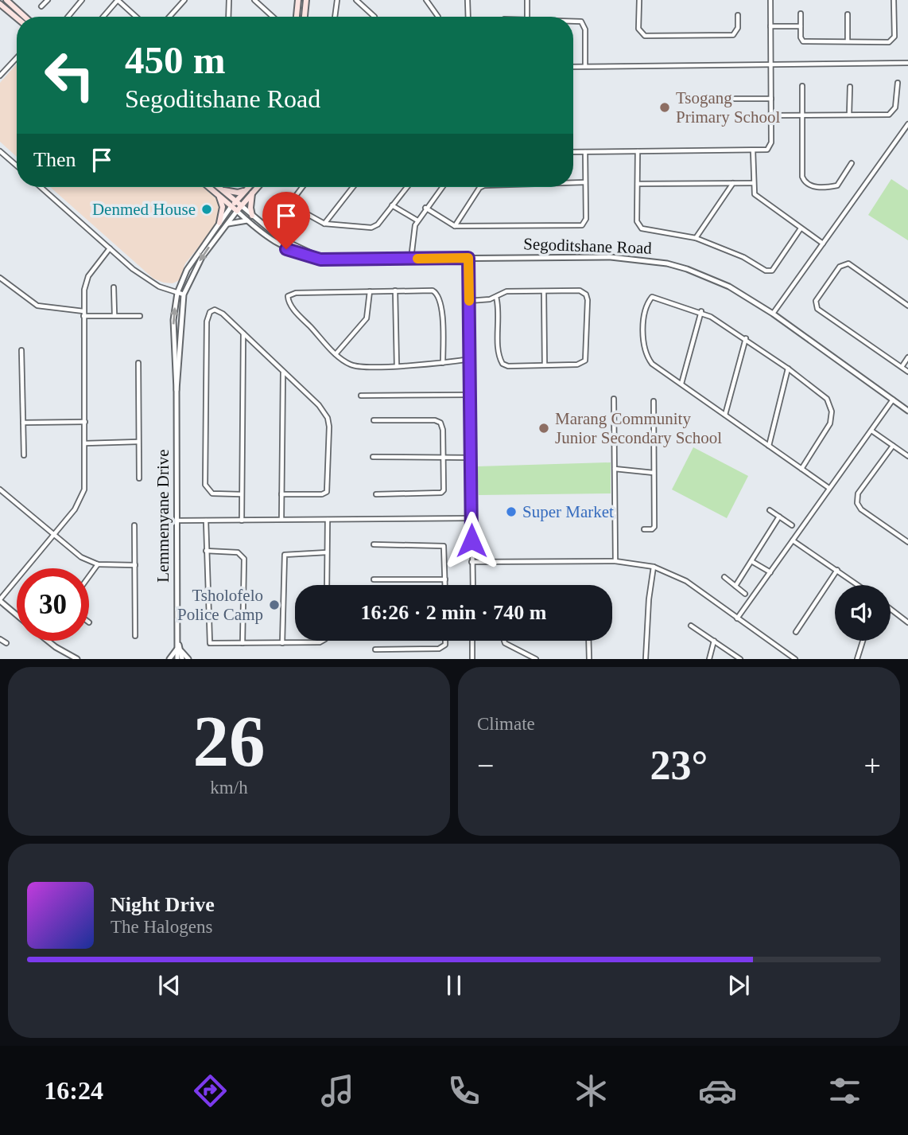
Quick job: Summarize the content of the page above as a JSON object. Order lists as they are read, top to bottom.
{
  "streets": {
    "main road": ["Segoditshane Road", "Lemmenyane Drive"]
  },
  "crossings": [
    ["Segoditshane Road", "Lemmenyane Drive"]
  ],
  "places": [
    "Tsogang Primary School",
    "Denmed House",
    "Marang Community Junior Secondary School",
    "Super Market",
    "Tsholofelo Police Camp"
  ],
  "page": {
    "turn": ["450 m", "Segoditshane Road"],
    "then": "Then",
    "limit": "30",
    "trip": "16:26 · 2 min · 740 m",
    "tile": [
      ["26", "km/h"],
      "Climate"
    ],
    "heat": ["−", "23°", "+"],
    "song": ["Night Drive", "The Halogens"],
    "tabs": "16:24"
  }
}
